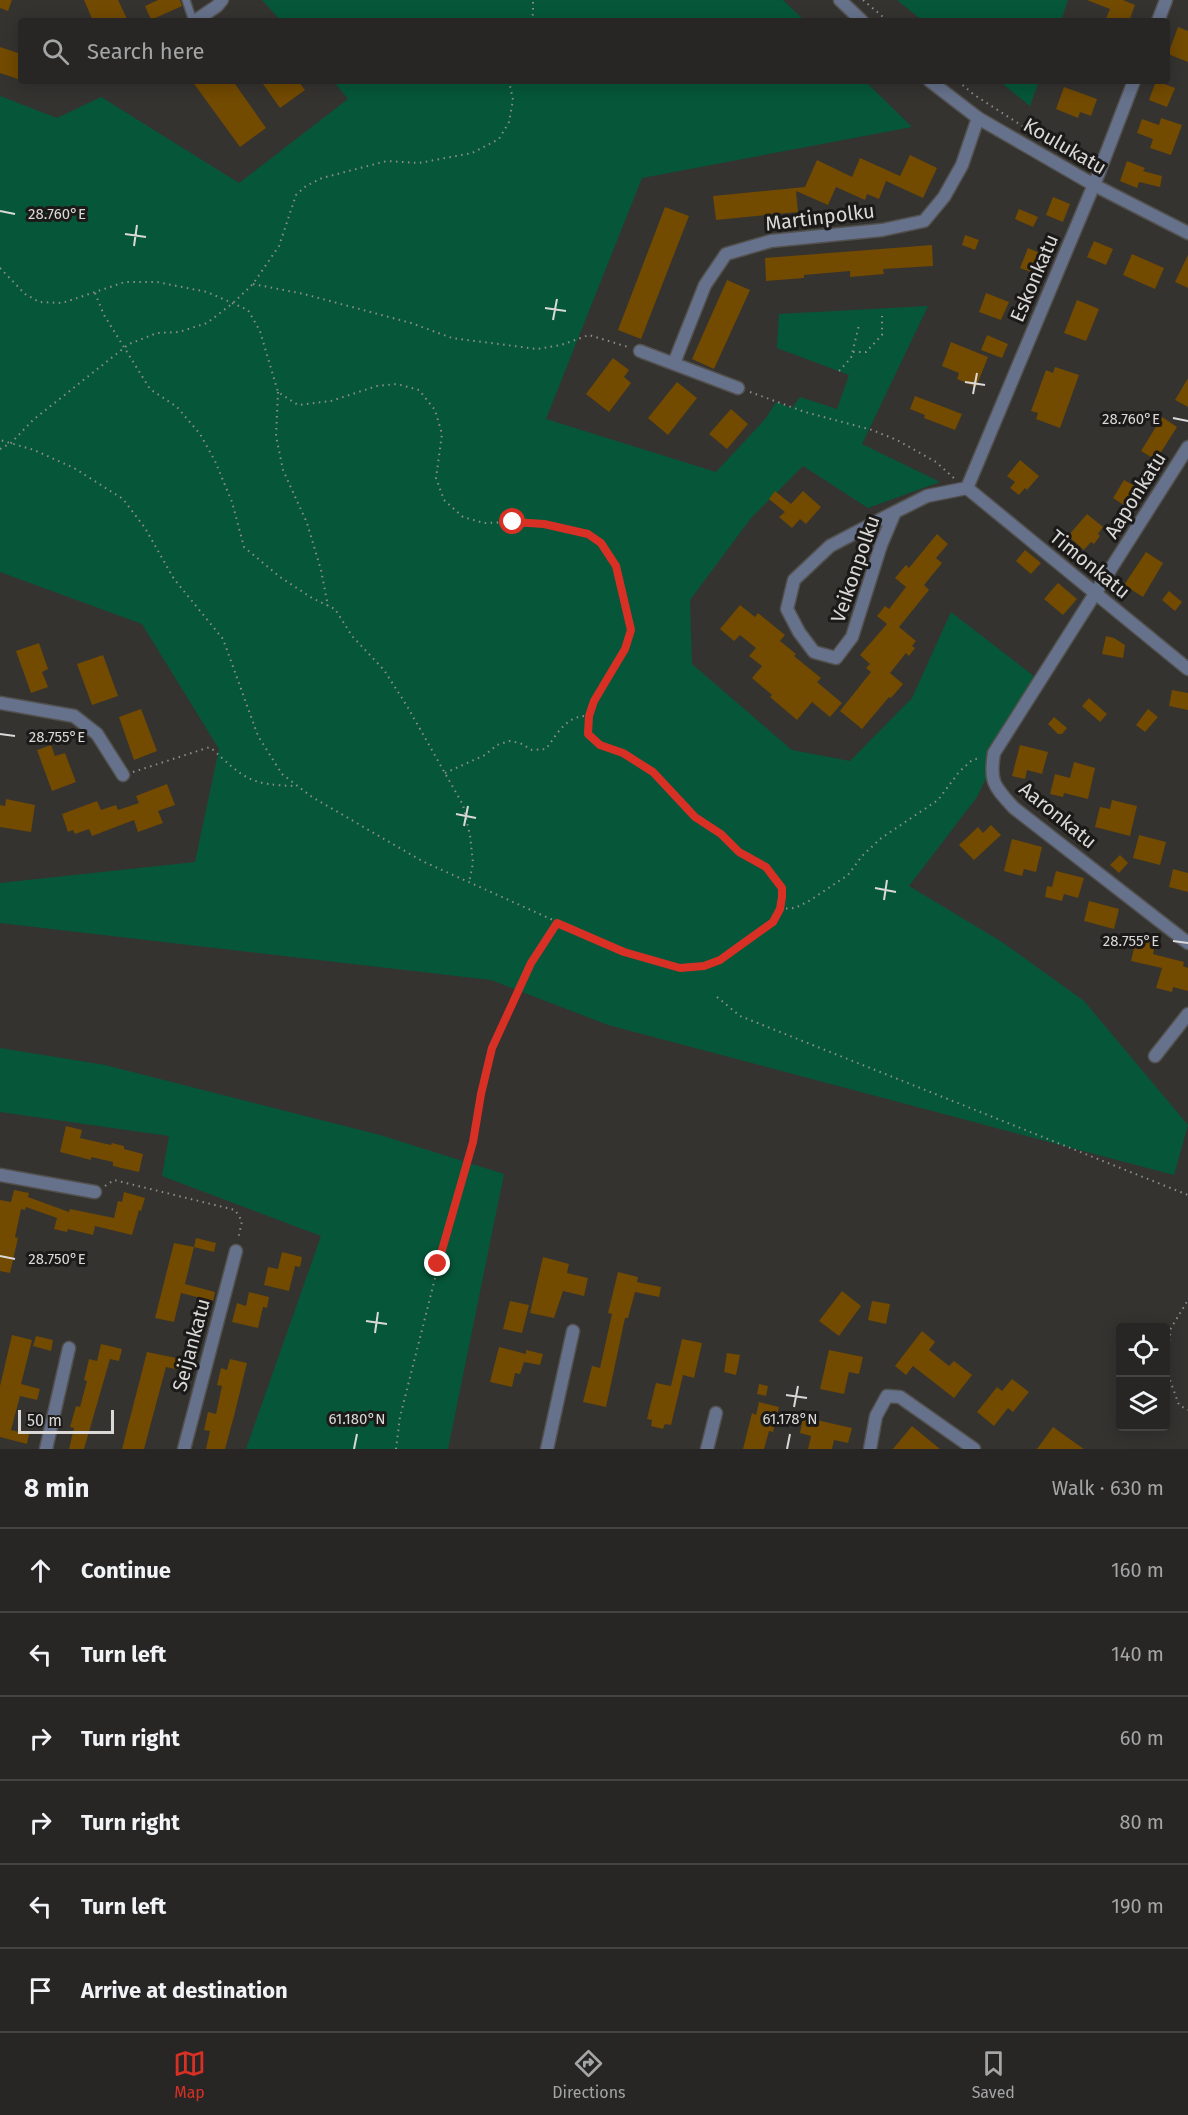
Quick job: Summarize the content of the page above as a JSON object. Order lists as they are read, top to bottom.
{
  "streets": {
    "street": [
      "Koulukatu",
      "Martinpolku",
      "Eskonkatu",
      "Aaponkatu",
      "Timonkatu",
      "Veikonpolku",
      "Aaronkatu",
      "Seijankatu"
    ]
  },
  "crossings": [
    ["Koulukatu", "Martinpolku"],
    ["Koulukatu", "Eskonkatu"],
    ["Eskonkatu", "Timonkatu"],
    ["Eskonkatu", "Veikonpolku"],
    ["Aaponkatu", "Timonkatu"],
    ["Timonkatu", "Veikonpolku"]
  ],
  "scale_bar": "50 m",
  "page": {
    "search": "Search here",
    "scale": "50 m",
    "heading": ["8 min", "Walk · 630 m"],
    "list": [
      ["Continue", "160 m"],
      ["Turn left", "140 m"],
      ["Turn right", "60 m"],
      ["Turn right", "80 m"],
      ["Turn left", "190 m"],
      "Arrive at destination"
    ],
    "nav": ["Map", "Directions", "Saved"]
  },
  "coordinates": [
    "28.760°E",
    "28.755°E",
    "28.750°E",
    "61.180°N",
    "61.178°N"
  ]
}
